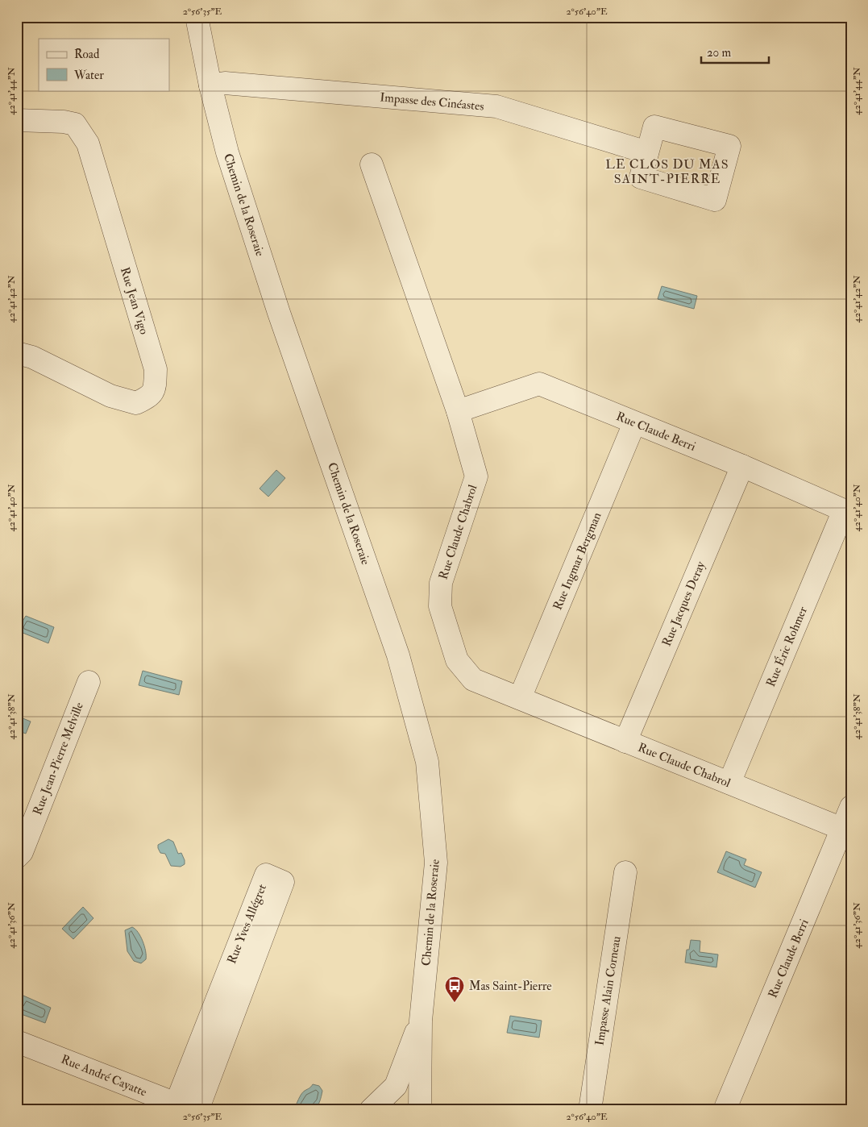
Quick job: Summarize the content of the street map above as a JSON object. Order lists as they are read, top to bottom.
{
  "streets": {
    "street": [
      "Impasse des Cinéastes",
      "Chemin de la Roseraie",
      "Rue Jean Vigo",
      "Rue Claude Berri",
      "Rue Claude Chabrol",
      "Rue Ingmar Bergman",
      "Rue Jacques Deray",
      "Rue Éric Rohmer",
      "Rue Jean-Pierre Melville",
      "Rue Yves Allégret",
      "Impasse Alain Corneau",
      "Rue André Cayatte"
    ]
  },
  "crossings": [
    ["Impasse des Cinéastes", "Chemin de la Roseraie"],
    ["Rue Claude Berri", "Rue Claude Chabrol"],
    ["Rue Claude Berri", "Rue Ingmar Bergman"],
    ["Rue Claude Berri", "Rue Jacques Deray"],
    ["Rue Claude Berri", "Rue Éric Rohmer"],
    ["Rue Claude Chabrol", "Rue Ingmar Bergman"],
    ["Rue Claude Chabrol", "Rue Jacques Deray"],
    ["Rue Claude Chabrol", "Rue Éric Rohmer"],
    ["Rue Yves Allégret", "Rue André Cayatte"]
  ],
  "districts": ["LE CLOS DU MAS SAINT-PIERRE"],
  "places": {
    "bus stop": ["Mas Saint-Pierre"]
  },
  "legend": ["Road", "Water"],
  "scale_bar": "20 m",
  "coordinates": [
    "2°56'35\"E",
    "2°56'40\"E",
    "42°41'44\"N",
    "42°41'42\"N",
    "42°41'40\"N",
    "42°41'38\"N",
    "42°41'36\"N"
  ]
}
